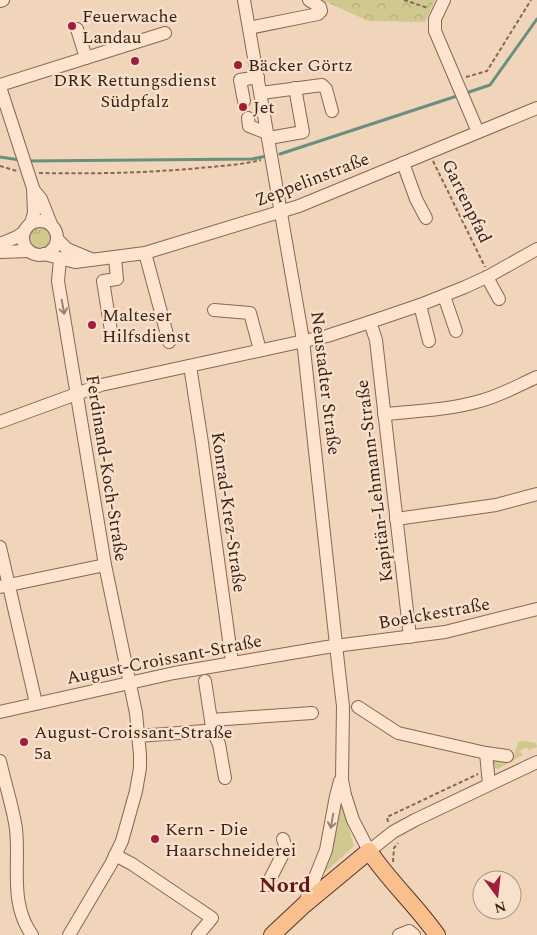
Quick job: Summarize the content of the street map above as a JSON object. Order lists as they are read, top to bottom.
{
  "streets": {
    "main road": ["Neustadter Straße"],
    "street": [
      "Zeppelinstraße",
      "Ferdinand-Koch-Straße",
      "Kapitän-Lehmann-Straße",
      "Konrad-Krez-Straße",
      "Boelckestraße",
      "August-Croissant-Straße"
    ],
    "path": ["Gartenpfad"]
  },
  "crossings": [
    ["Zeppelinstraße", "Gartenpfad"],
    ["Zeppelinstraße", "Neustadter Straße"],
    ["Zeppelinstraße", "Ferdinand-Koch-Straße"],
    ["Neustadter Straße", "Boelckestraße"],
    ["Neustadter Straße", "August-Croissant-Straße"],
    ["Ferdinand-Koch-Straße", "August-Croissant-Straße"],
    ["Kapitän-Lehmann-Straße", "Boelckestraße"],
    ["Konrad-Krez-Straße", "August-Croissant-Straße"],
    ["Boelckestraße", "August-Croissant-Straße"]
  ],
  "districts": ["Nord"],
  "places": [
    "Feuerwache Landau",
    "DRK Rettungsdienst Südpfalz",
    "Bäcker Görtz",
    "Jet",
    "Malteser Hilfsdienst",
    "August-Croissant-Straße 5a",
    "Kern - Die Haarschneiderei"
  ],
  "north": "bottom"
}
